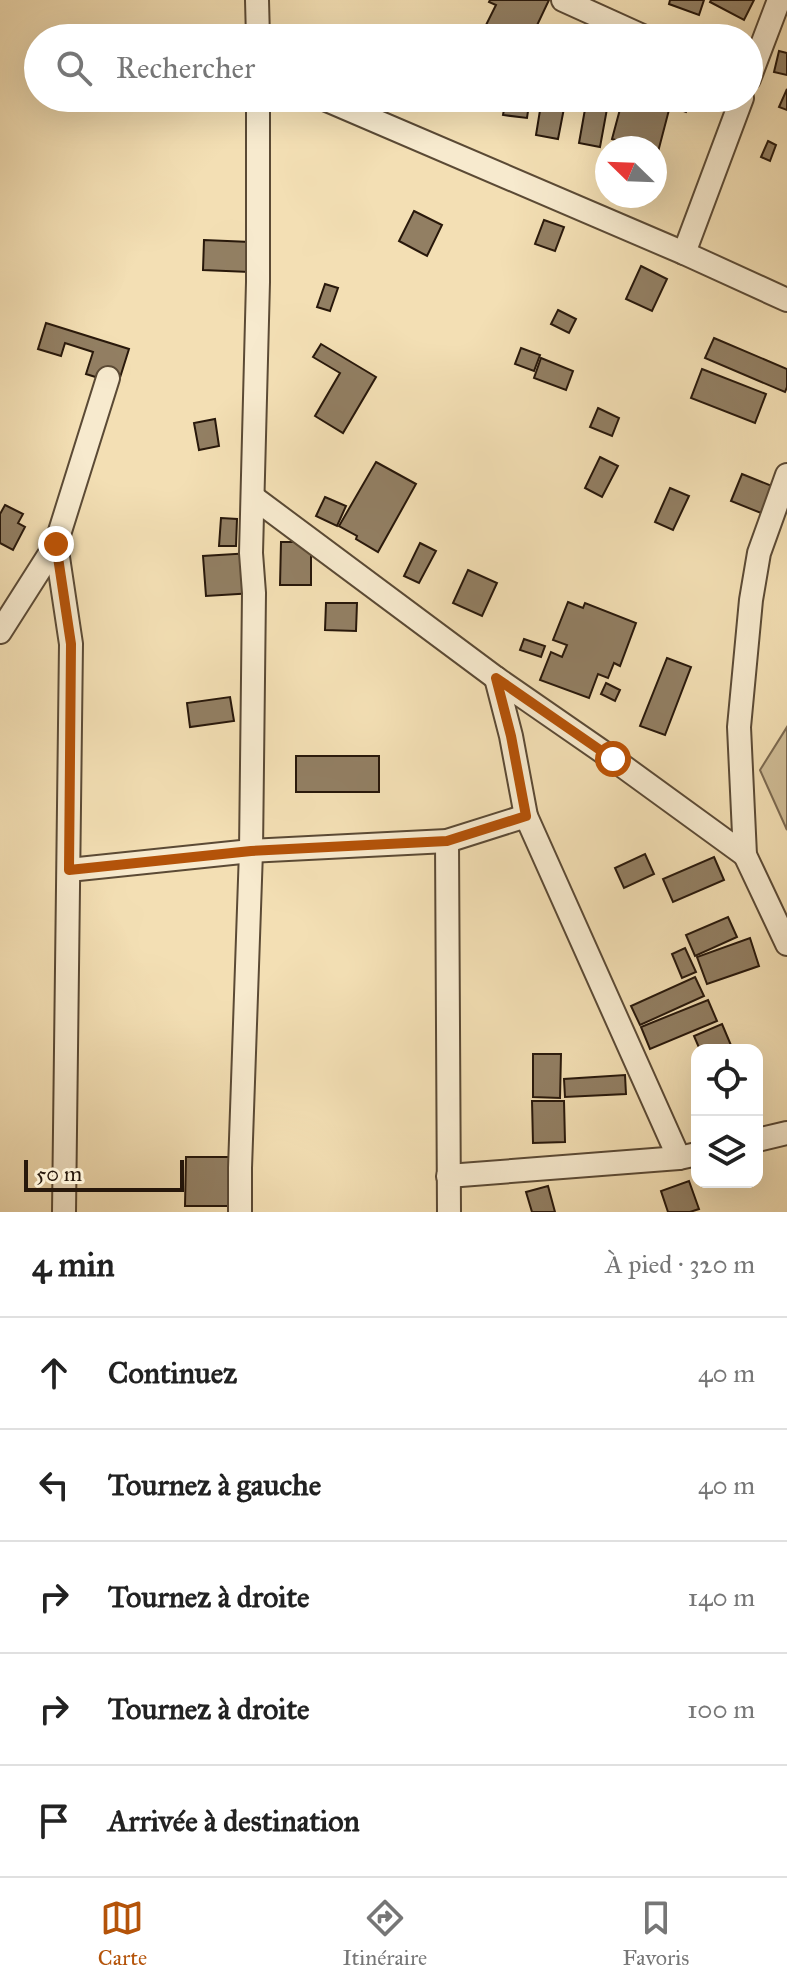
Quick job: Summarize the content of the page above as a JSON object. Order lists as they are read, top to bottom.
{
  "scale_bar": "50 m",
  "north": "top left",
  "page": {
    "search": "Rechercher",
    "scale": "50 m",
    "heading": ["4 min", "À pied · 320 m"],
    "list": [
      ["Continuez", "40 m"],
      ["Tournez à gauche", "40 m"],
      ["Tournez à droite", "140 m"],
      ["Tournez à droite", "100 m"],
      "Arrivée à destination"
    ],
    "nav": ["Carte", "Itinéraire", "Favoris"]
  }
}
